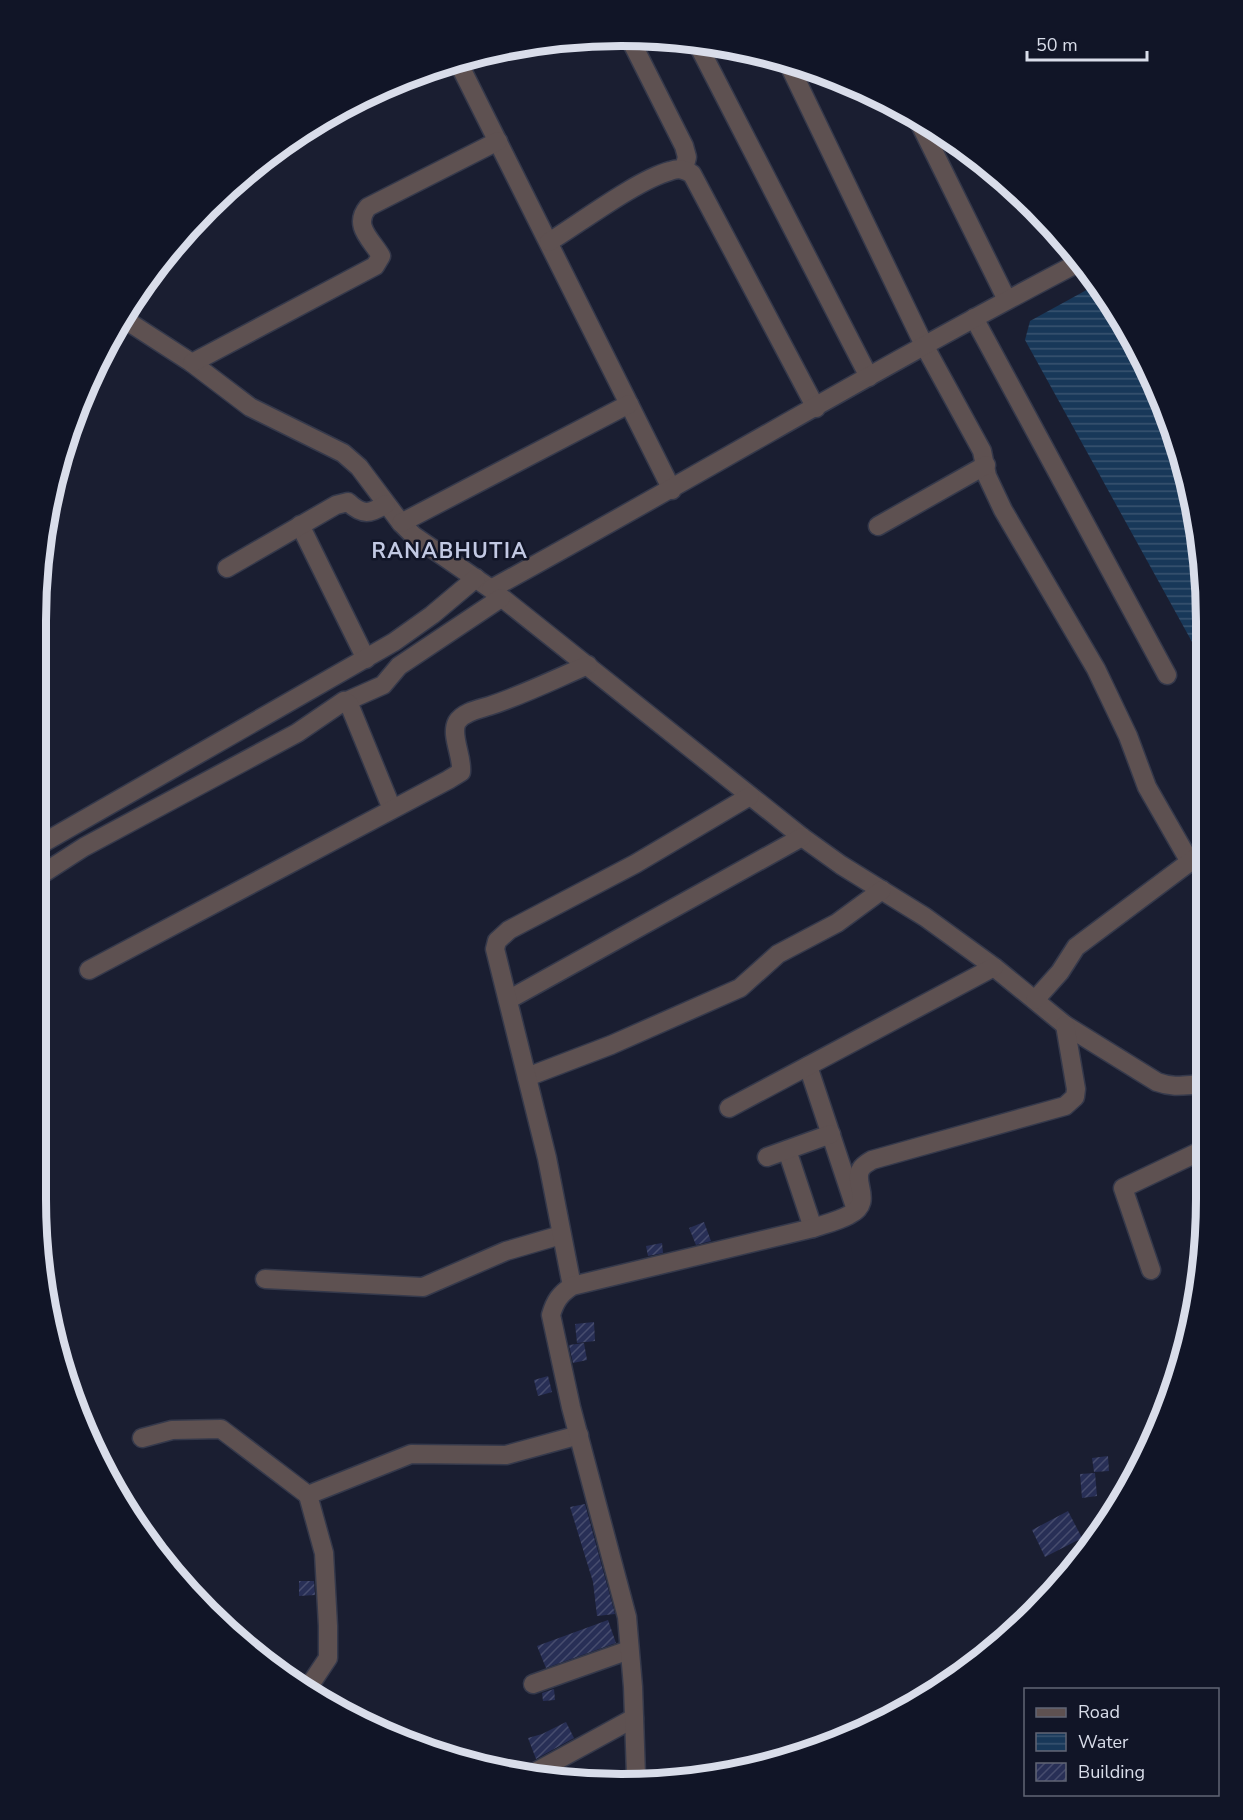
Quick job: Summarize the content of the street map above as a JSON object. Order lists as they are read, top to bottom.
{
  "districts": ["RANABHUTIA"],
  "legend": ["Road", "Water", "Building"],
  "scale_bar": "50 m"
}
